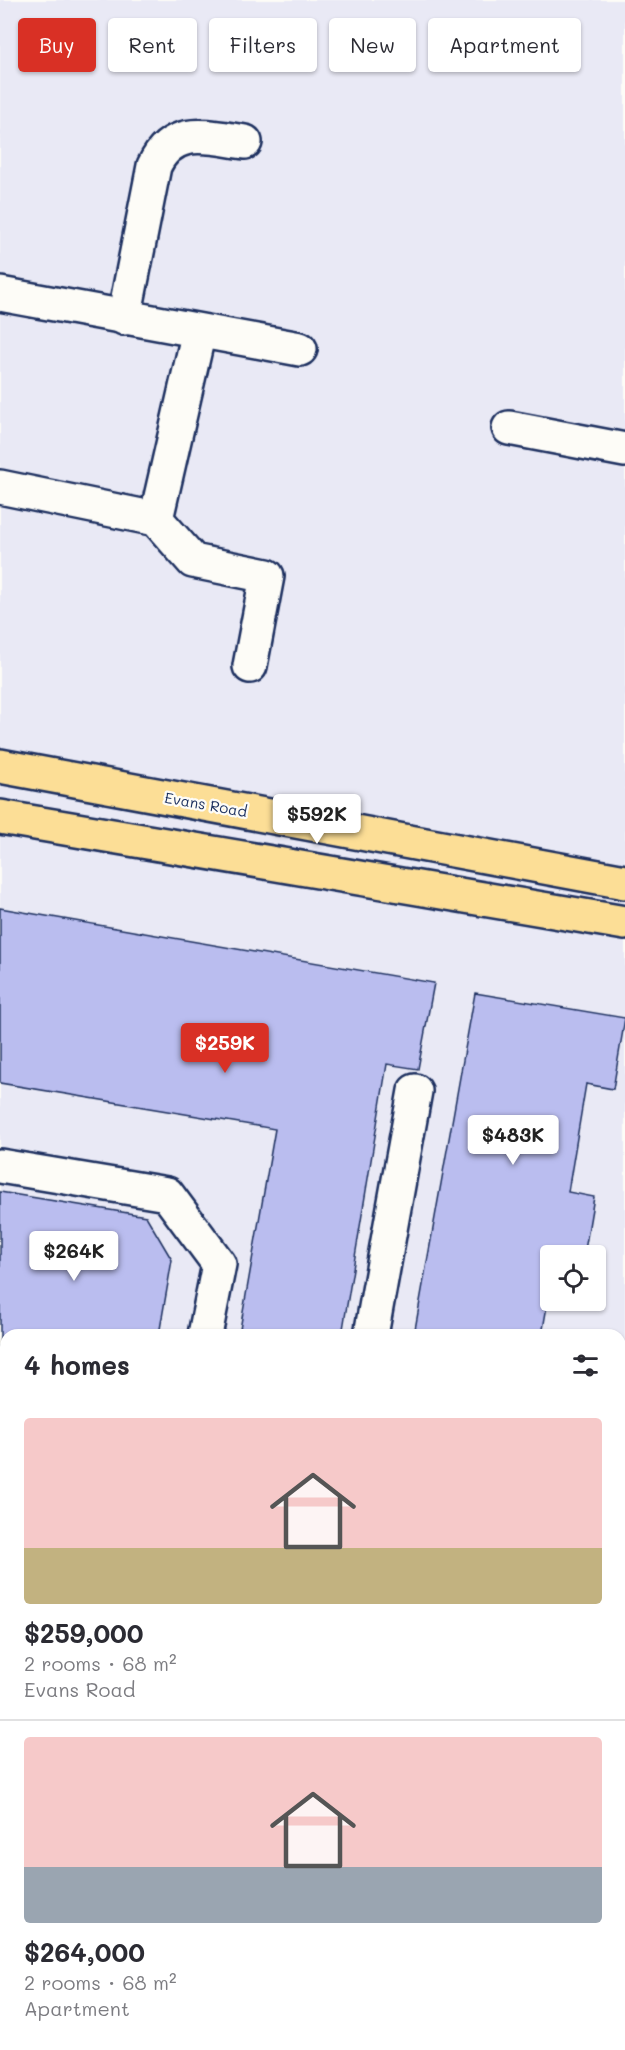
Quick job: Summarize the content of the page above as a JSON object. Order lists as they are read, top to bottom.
{
  "streets": {
    "main road": ["Evans Road"]
  },
  "page": {
    "chip": [
      "Buy",
      "Rent",
      "Filters",
      "New",
      "Apartment"
    ],
    "price": [
      "$592K",
      "$259K",
      "$483K",
      "$264K"
    ],
    "heading": "4 homes",
    "list": [
      {
        "name": "$259,000",
        "note": "2 rooms · 68 m² · Evans Road"
      },
      {
        "name": "$264,000",
        "note": "2 rooms · 68 m² · Apartment"
      }
    ]
  }
}
